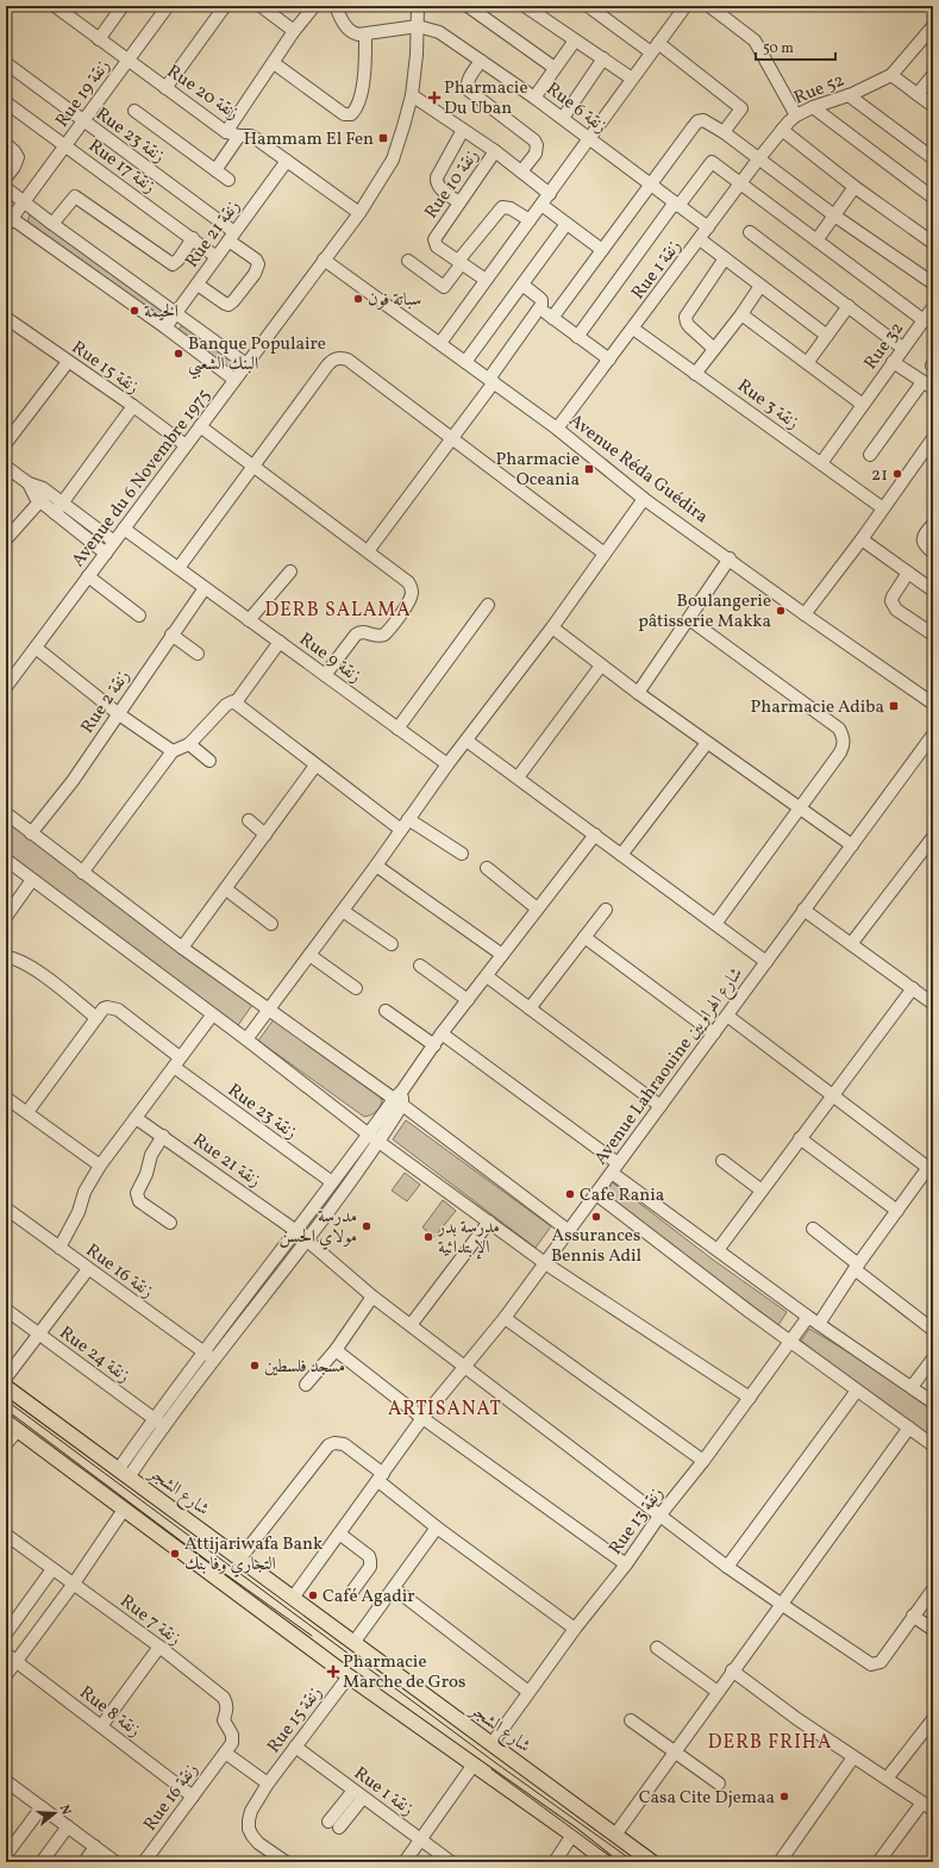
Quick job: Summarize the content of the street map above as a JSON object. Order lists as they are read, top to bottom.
{
  "streets": {
    "main road": ["شارع الشجر"],
    "street": [
      "Rue 52",
      "Rue 20 زنقة",
      "Rue 19 زنقة",
      "Rue 6 زنقة",
      "Rue 23 زنقة",
      "Rue 17 زنقة",
      "Rue 10 زنقة",
      "Rue 21 زنقة",
      "Rue 1 زنقة",
      "Rue 32",
      "Rue 15 زنقة",
      "Rue 3 زنقة",
      "Avenue Réda Guédira",
      "Avenue du 6 Novembre 1975",
      "Rue 9 زنقة",
      "Rue 2 زنقة",
      "Avenue Lahraouine شارع الهراويين",
      "Rue 16 زنقة",
      "Rue 24 زنقة",
      "Rue 13 زنقة",
      "Rue 7 زنقة",
      "Rue 8 زنقة"
    ]
  },
  "crossings": [
    ["Rue 52", "Rue 1 زنقة"],
    ["Rue 20 زنقة", "Rue 19 زنقة"],
    ["Rue 20 زنقة", "Rue 21 زنقة"],
    ["Rue 20 زنقة", "Avenue du 6 Novembre 1975"],
    ["Rue 19 زنقة", "Rue 23 زنقة"],
    ["Rue 19 زنقة", "Rue 17 زنقة"],
    ["Rue 6 زنقة", "Rue 1 زنقة"],
    ["Rue 6 زنقة", "Avenue du 6 Novembre 1975"],
    ["Rue 23 زنقة", "Rue 21 زنقة"],
    ["Rue 17 زنقة", "Rue 21 زنقة"],
    ["Rue 21 زنقة", "Avenue Lahraouine شارع الهراويين"],
    ["Rue 21 زنقة", "Rue 13 زنقة"],
    ["Rue 1 زنقة", "Rue 15 زنقة"],
    ["Rue 1 زنقة", "Rue 3 زنقة"],
    ["Rue 1 زنقة", "Avenue Réda Guédira"],
    ["Rue 32", "Rue 3 زنقة"],
    ["Rue 15 زنقة", "Avenue du 6 Novembre 1975"],
    ["Avenue Réda Guédira", "Avenue du 6 Novembre 1975"],
    ["Avenue du 6 Novembre 1975", "Rue 9 زنقة"],
    ["Rue 9 زنقة", "Rue 2 زنقة"],
    ["Avenue Lahraouine شارع الهراويين", "شارع الشجر"],
    ["Rue 16 زنقة", "Rue 7 زنقة"],
    ["Rue 16 زنقة", "Rue 8 زنقة"],
    ["شارع الشجر", "Rue 13 زنقة"]
  ],
  "districts": ["DERB SALAMA", "ARTISANAT", "DERB FRIHA"],
  "places": {
    "health": ["Pharmacie Du Uban", "Pharmacie Marche de Gros"],
    "transit": ["Hammam El Fen", "Pharmacie Oceania", "Pharmacie Adiba"],
    "other": [
      "سباتة فون",
      "الخيمة",
      "Banque Populaire البنك الشعبي",
      "21",
      "Boulangerie pâtisserie Makka",
      "Cafe Rania",
      "Assurances Bennis Adil",
      "مدرسة مولاي الحسن",
      "مدرسة بدر الإبتدائية",
      "مسجد فلسطين",
      "Attijariwafa Bank التجاري وفا بنك",
      "Café Agadir",
      "Casa Cite Djemaa"
    ]
  },
  "scale_bar": "50 m",
  "north": "right"
}
